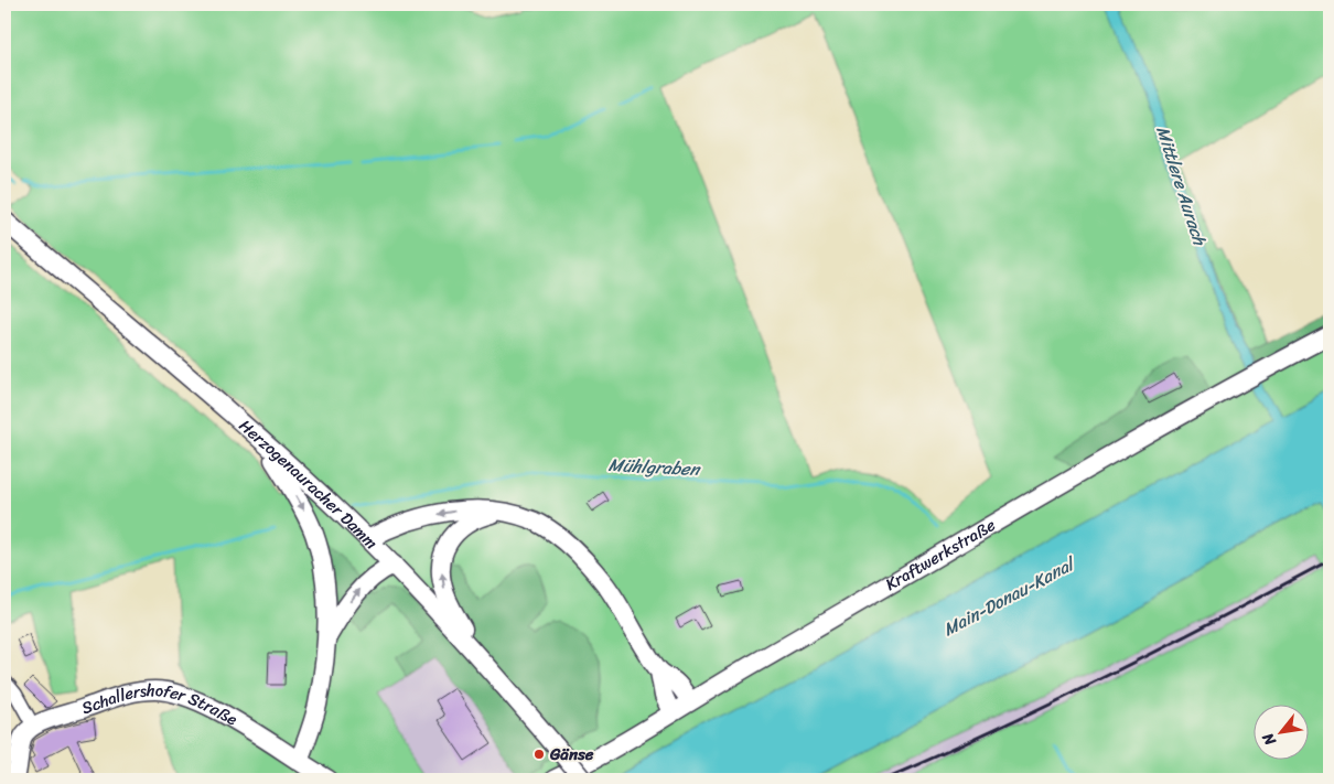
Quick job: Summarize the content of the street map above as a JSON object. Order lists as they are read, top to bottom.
{
  "streets": {
    "main road": ["Herzogenauracher Damm", "Kraftwerkstraße", "Schallershofer Straße"]
  },
  "water": ["Mittlere Aurach", "Mühlgraben", "Main-Donau-Kanal"],
  "places": ["Gänse"],
  "north": "bottom left"
}
